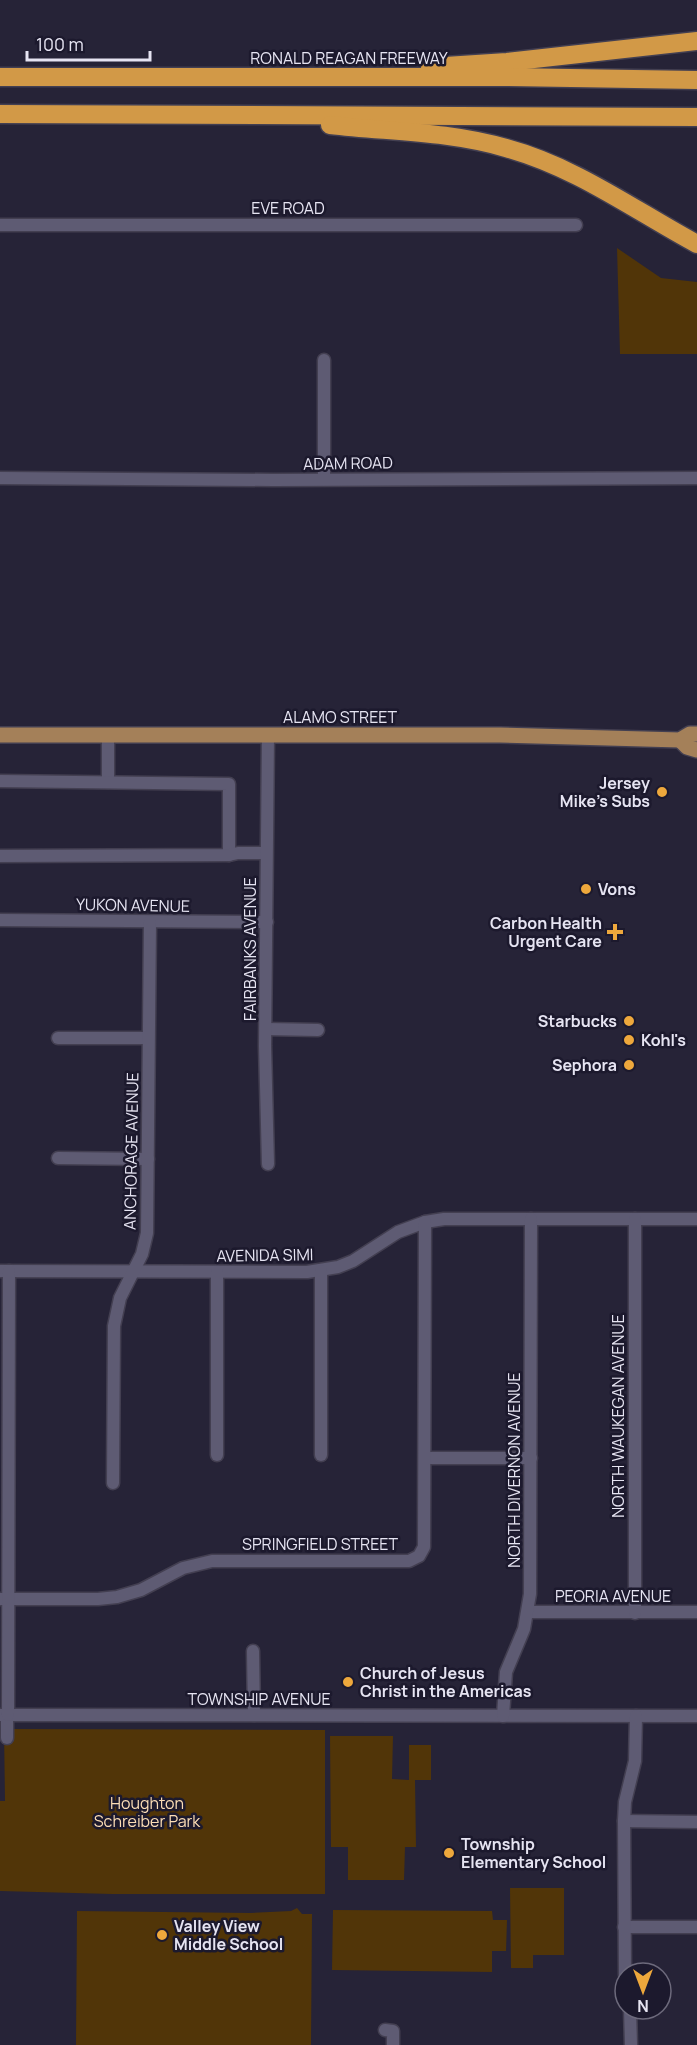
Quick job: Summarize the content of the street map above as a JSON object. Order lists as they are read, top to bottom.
{
  "streets": {
    "highway": ["RONALD REAGAN FREEWAY"],
    "main road": ["ALAMO STREET"],
    "street": [
      "EVE ROAD",
      "ADAM ROAD",
      "YUKON AVENUE",
      "FAIRBANKS AVENUE",
      "ANCHORAGE AVENUE",
      "AVENIDA SIMI",
      "NORTH WAUKEGAN AVENUE",
      "NORTH DIVERNON AVENUE",
      "SPRINGFIELD STREET",
      "PEORIA AVENUE",
      "TOWNSHIP AVENUE"
    ]
  },
  "crossings": [
    ["ALAMO STREET", "FAIRBANKS AVENUE"],
    ["YUKON AVENUE", "FAIRBANKS AVENUE"],
    ["YUKON AVENUE", "ANCHORAGE AVENUE"],
    ["ANCHORAGE AVENUE", "AVENIDA SIMI"],
    ["AVENIDA SIMI", "NORTH WAUKEGAN AVENUE"],
    ["AVENIDA SIMI", "NORTH DIVERNON AVENUE"],
    ["AVENIDA SIMI", "SPRINGFIELD STREET"],
    ["NORTH WAUKEGAN AVENUE", "PEORIA AVENUE"],
    ["NORTH DIVERNON AVENUE", "PEORIA AVENUE"],
    ["NORTH DIVERNON AVENUE", "TOWNSHIP AVENUE"]
  ],
  "parks": ["Houghton Schreiber Park"],
  "places": {
    "other": [
      "Jersey Mike's Subs",
      "Vons",
      "Starbucks",
      "Kohl's",
      "Sephora",
      "Church of Jesus Christ in the Americas",
      "Township Elementary School",
      "Valley View Middle School"
    ],
    "health": ["Carbon Health Urgent Care"]
  },
  "scale_bar": "100 m",
  "north": "bottom"
}
